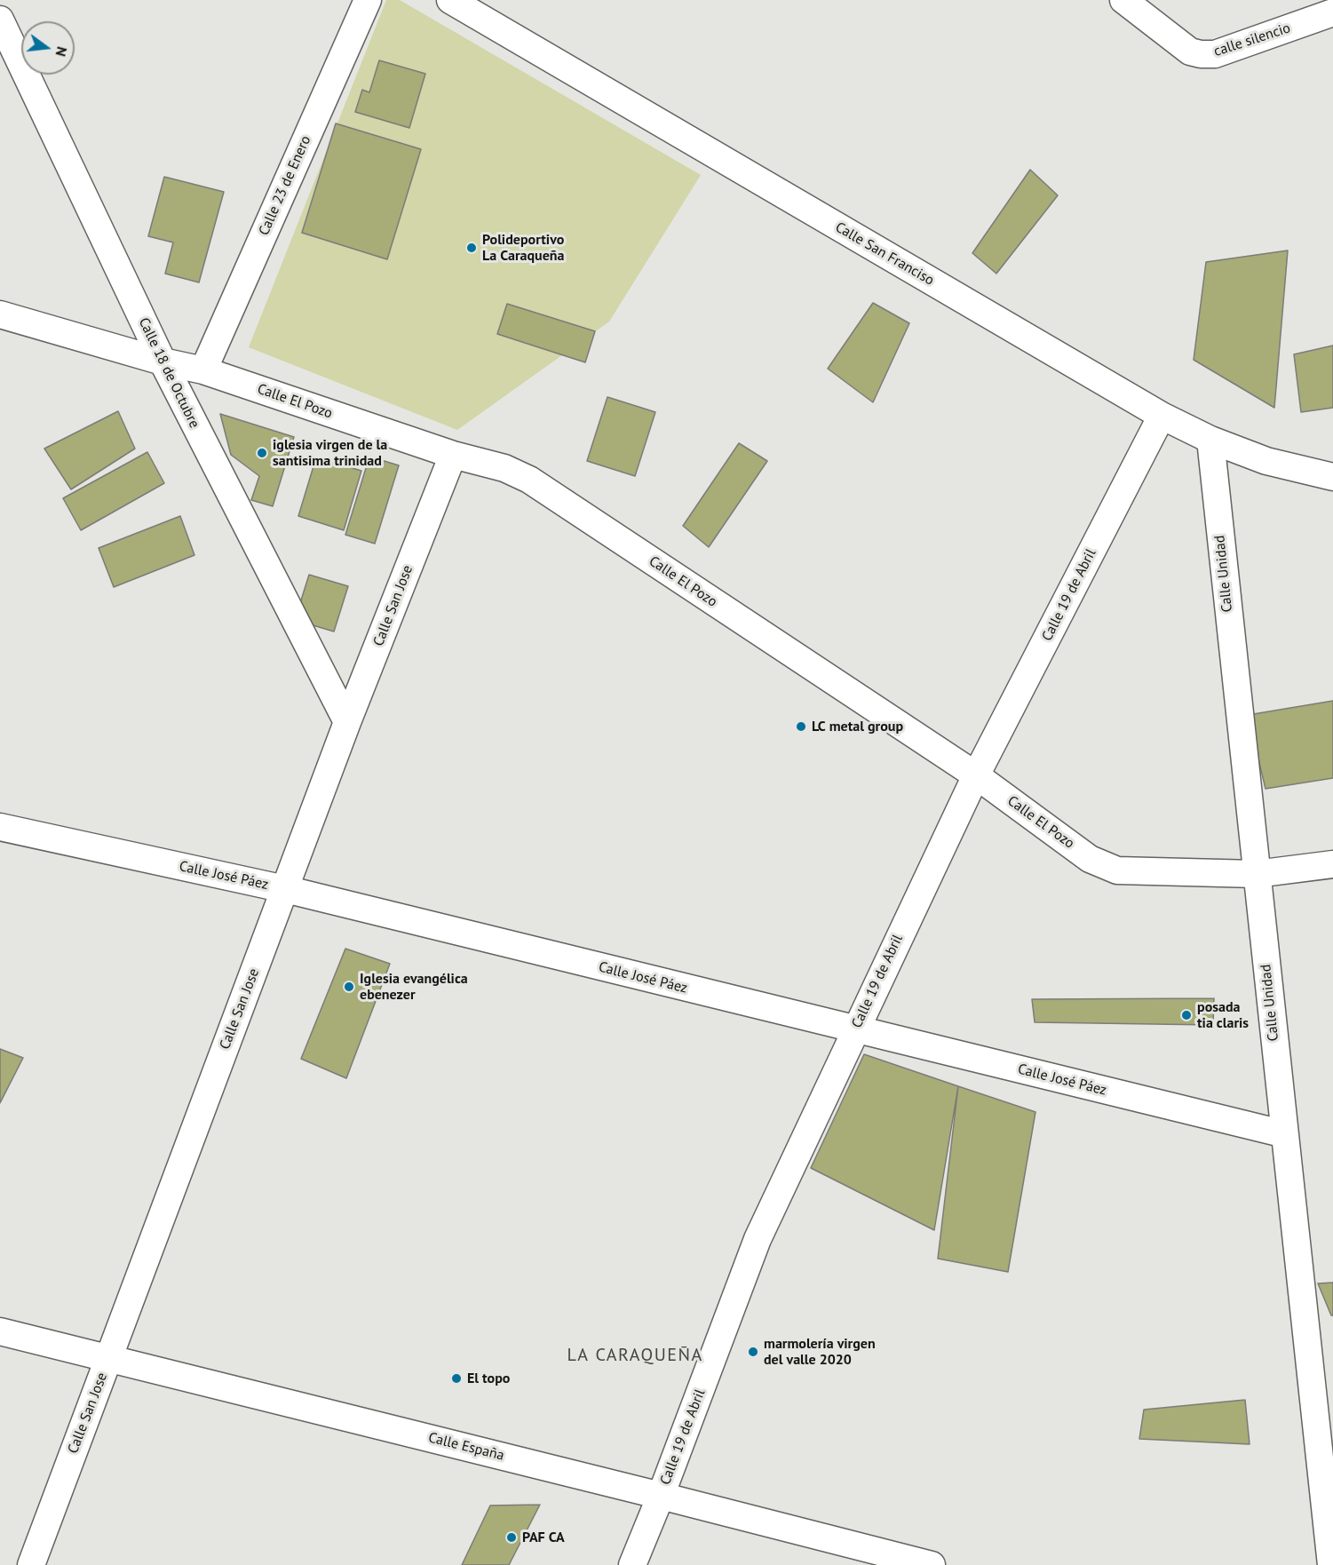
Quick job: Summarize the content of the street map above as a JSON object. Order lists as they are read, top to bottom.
{
  "streets": {
    "street": [
      "calle silencio",
      "Calle 23 de Enero",
      "Calle San Franciso",
      "Calle 18 de Octubre",
      "Calle El Pozo",
      "Calle Unidad",
      "Calle 19 de Abril",
      "Calle San Jose",
      "Calle José Páez",
      "Calle España"
    ]
  },
  "crossings": [
    ["Calle 23 de Enero", "Calle El Pozo"],
    ["Calle San Franciso", "Calle Unidad"],
    ["Calle San Franciso", "Calle 19 de Abril"],
    ["Calle 18 de Octubre", "Calle El Pozo"],
    ["Calle 18 de Octubre", "Calle San Jose"],
    ["Calle El Pozo", "Calle Unidad"],
    ["Calle El Pozo", "Calle 19 de Abril"],
    ["Calle El Pozo", "Calle San Jose"],
    ["Calle Unidad", "Calle José Páez"],
    ["Calle 19 de Abril", "Calle José Páez"],
    ["Calle 19 de Abril", "Calle España"],
    ["Calle San Jose", "Calle José Páez"],
    ["Calle San Jose", "Calle España"]
  ],
  "districts": ["LA CARAQUEÑA"],
  "places": [
    "Polideportivo La Caraqueña",
    "iglesia virgen de la santisima trinidad",
    "LC metal group",
    "Iglesia evangélica ebenezer",
    "posada tia claris",
    "marmolería virgen del valle 2020",
    "El topo",
    "PAF CA"
  ],
  "north": "right"
}
